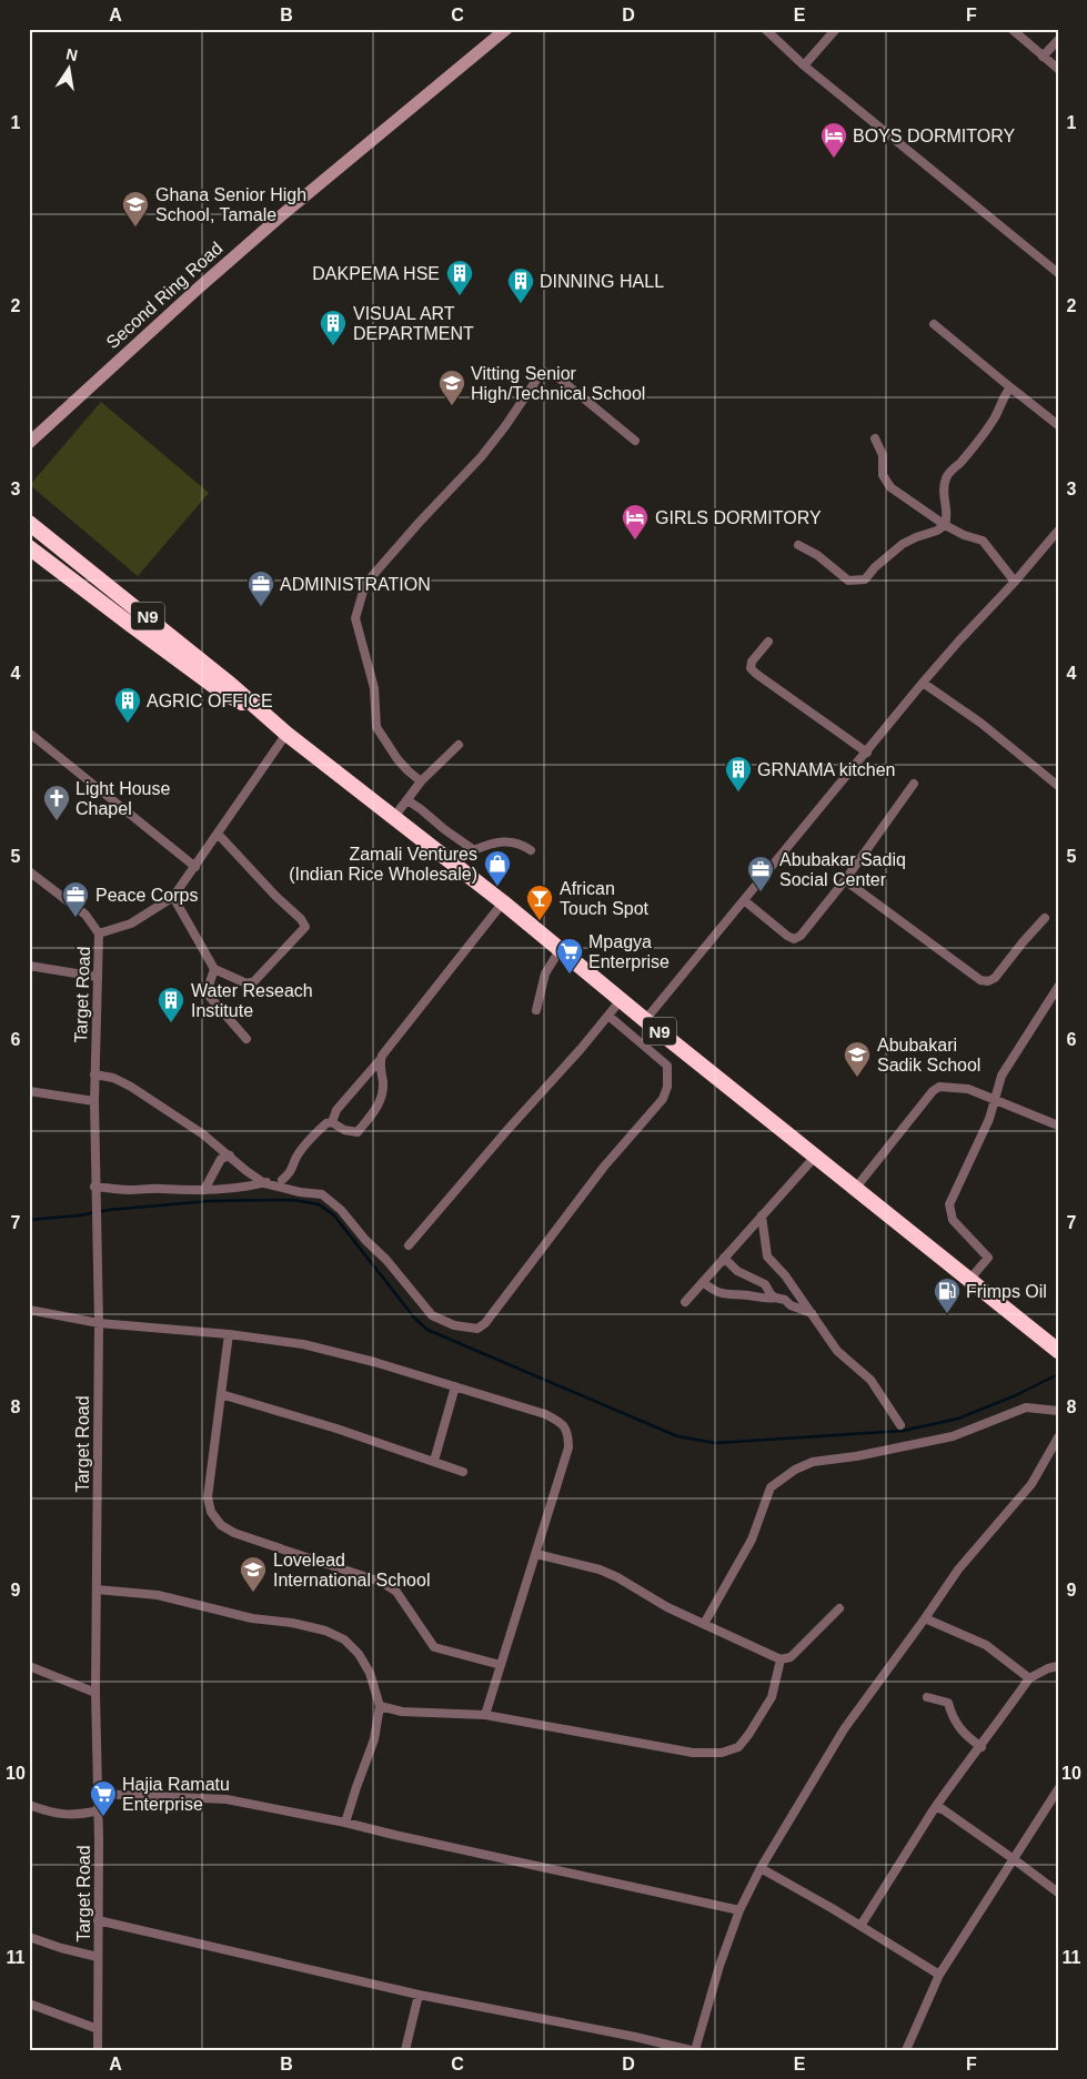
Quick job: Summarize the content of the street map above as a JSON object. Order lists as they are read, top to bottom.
{
  "streets": {
    "highway": ["N9"],
    "street": ["Second Ring Road", "Target Road"]
  },
  "places": {
    "hotel": ["BOYS DORMITORY", "GIRLS DORMITORY"],
    "school or university": [
      "Ghana Senior High School, Tamale",
      "Vitting Senior High/Technical School",
      "Abubakari Sadik School",
      "Lovelead International School"
    ],
    "building": [
      "DAKPEMA HSE",
      "DINNING HALL",
      "VISUAL ART DEPARTMENT",
      "AGRIC OFFICE",
      "GRNAMA kitchen",
      "Water Reseach Institute"
    ],
    "office": ["ADMINISTRATION", "Abubakar Sadiq Social Center", "Peace Corps"],
    "church": ["Light House Chapel"],
    "shop": ["Zamali Ventures (Indian Rice Wholesale)"],
    "bar": ["African Touch Spot"],
    "supermarket": ["Mpagya Enterprise", "Hajia Ramatu Enterprise"],
    "fuel station": ["Frimps Oil"]
  },
  "north": "top",
  "grid": {
    "columns": [
      "A",
      "B",
      "C",
      "D",
      "E",
      "F"
    ],
    "rows": [
      "1",
      "2",
      "3",
      "4",
      "5",
      "6",
      "7",
      "8",
      "9",
      "10",
      "11"
    ]
  }
}
